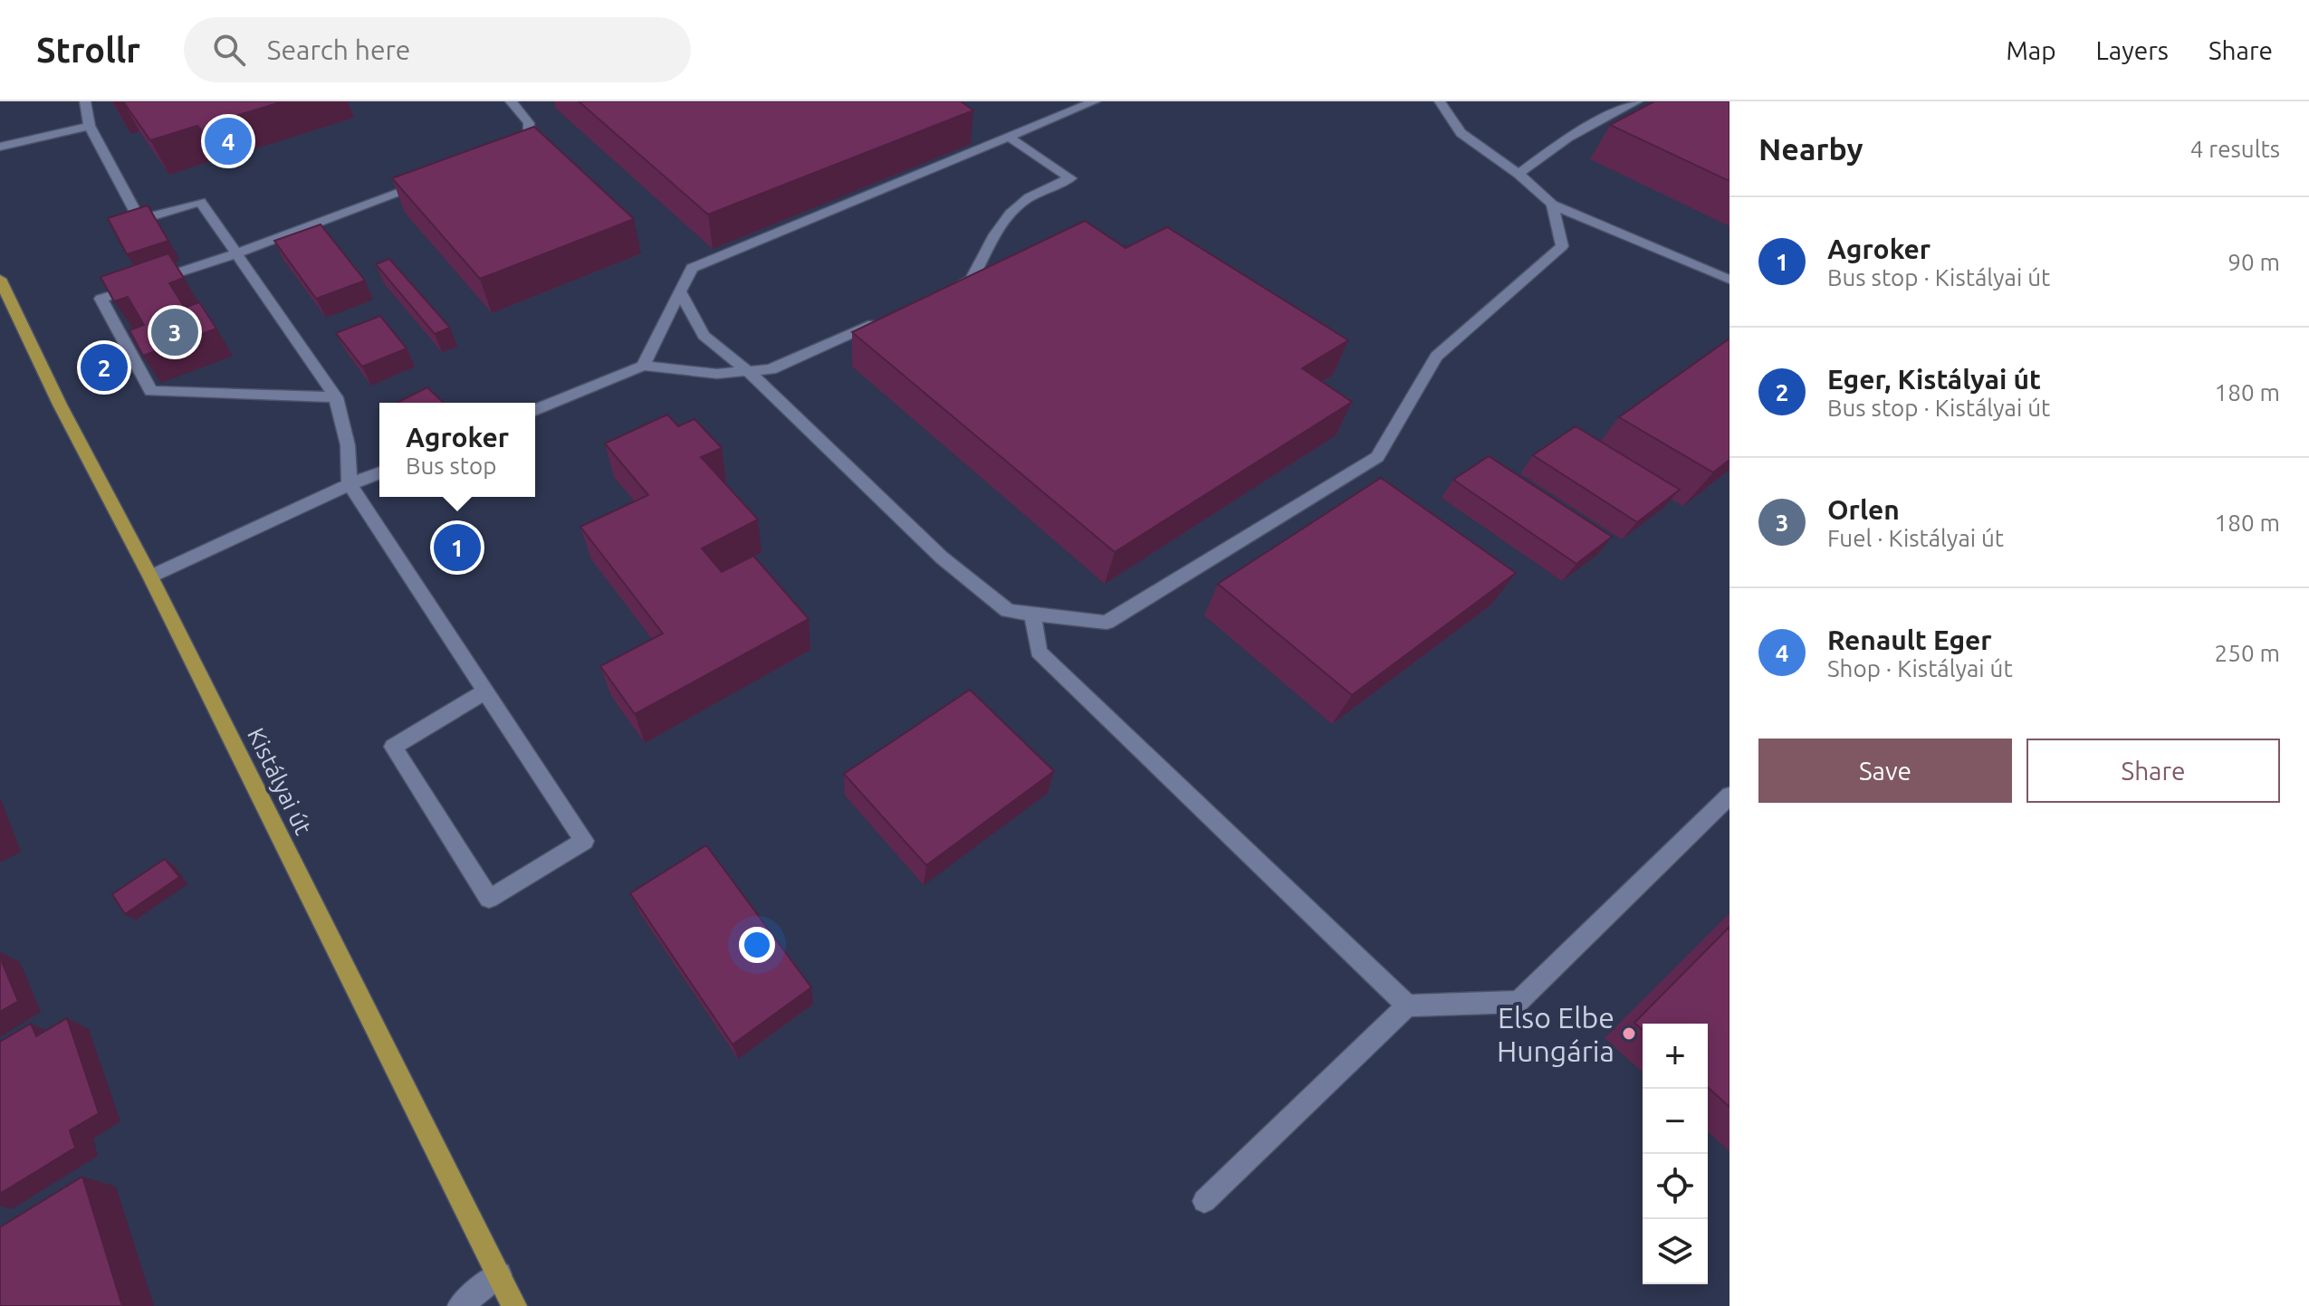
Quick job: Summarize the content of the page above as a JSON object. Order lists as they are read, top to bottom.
{
  "streets": {
    "main road": ["Kistályai út"]
  },
  "places": ["Elso Elbe Hungária"],
  "page": {
    "header": "Strollr",
    "search": "Search here",
    "nav": ["Map", "Layers", "Share"],
    "heading": ["Nearby", "4 results"],
    "pins": [
      "4",
      "3",
      "2",
      "1"
    ],
    "list": [
      {
        "mark": "1",
        "name": "Agroker",
        "note": "Bus stop · Kistályai út",
        "value": "90 m"
      },
      {
        "mark": "2",
        "name": "Eger, Kistályai út",
        "note": "Bus stop · Kistályai út",
        "value": "180 m"
      },
      {
        "mark": "3",
        "name": "Orlen",
        "note": "Fuel · Kistályai út",
        "value": "180 m"
      },
      {
        "mark": "4",
        "name": "Renault Eger",
        "note": "Shop · Kistályai út",
        "value": "250 m"
      }
    ],
    "popup": ["Agroker", "Bus stop"],
    "buttons": ["Save", "Share"],
    "map_buttons": ["+", "−"]
  }
}
